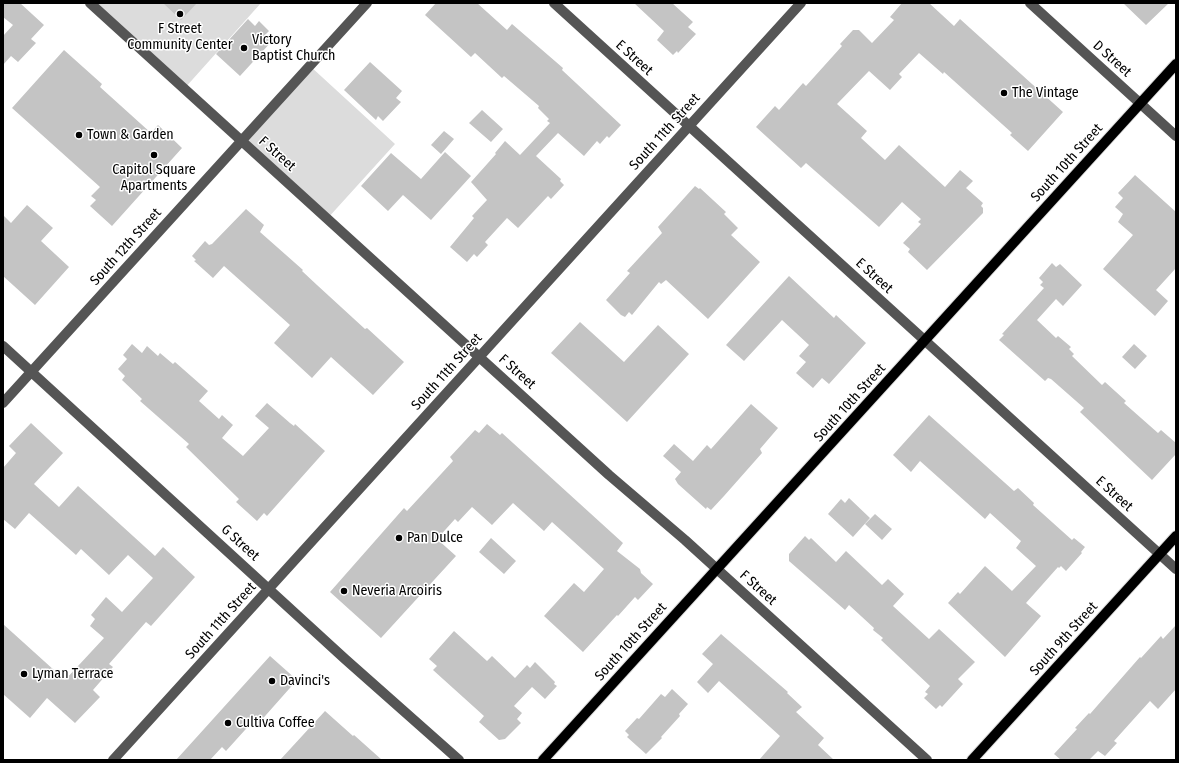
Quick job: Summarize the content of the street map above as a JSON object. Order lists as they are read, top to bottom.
{
  "streets": {
    "main road": ["South 10th Street", "South 9th Street"],
    "street": [
      "E Street",
      "D Street",
      "South 11th Street",
      "F Street",
      "South 12th Street",
      "G Street"
    ]
  },
  "crossings": [
    ["E Street", "South 11th Street"],
    ["E Street", "South 10th Street"],
    ["E Street", "South 9th Street"],
    ["D Street", "South 10th Street"],
    ["South 11th Street", "F Street"],
    ["South 11th Street", "G Street"],
    ["F Street", "South 10th Street"],
    ["F Street", "South 12th Street"],
    ["South 12th Street", "G Street"]
  ],
  "places": [
    "F Street Community Center",
    "Victory Baptist Church",
    "The Vintage",
    "Town & Garden",
    "Capitol Square Apartments",
    "Pan Dulce",
    "Neveria Arcoiris",
    "Lyman Terrace",
    "Davinci's",
    "Cultiva Coffee"
  ]
}
